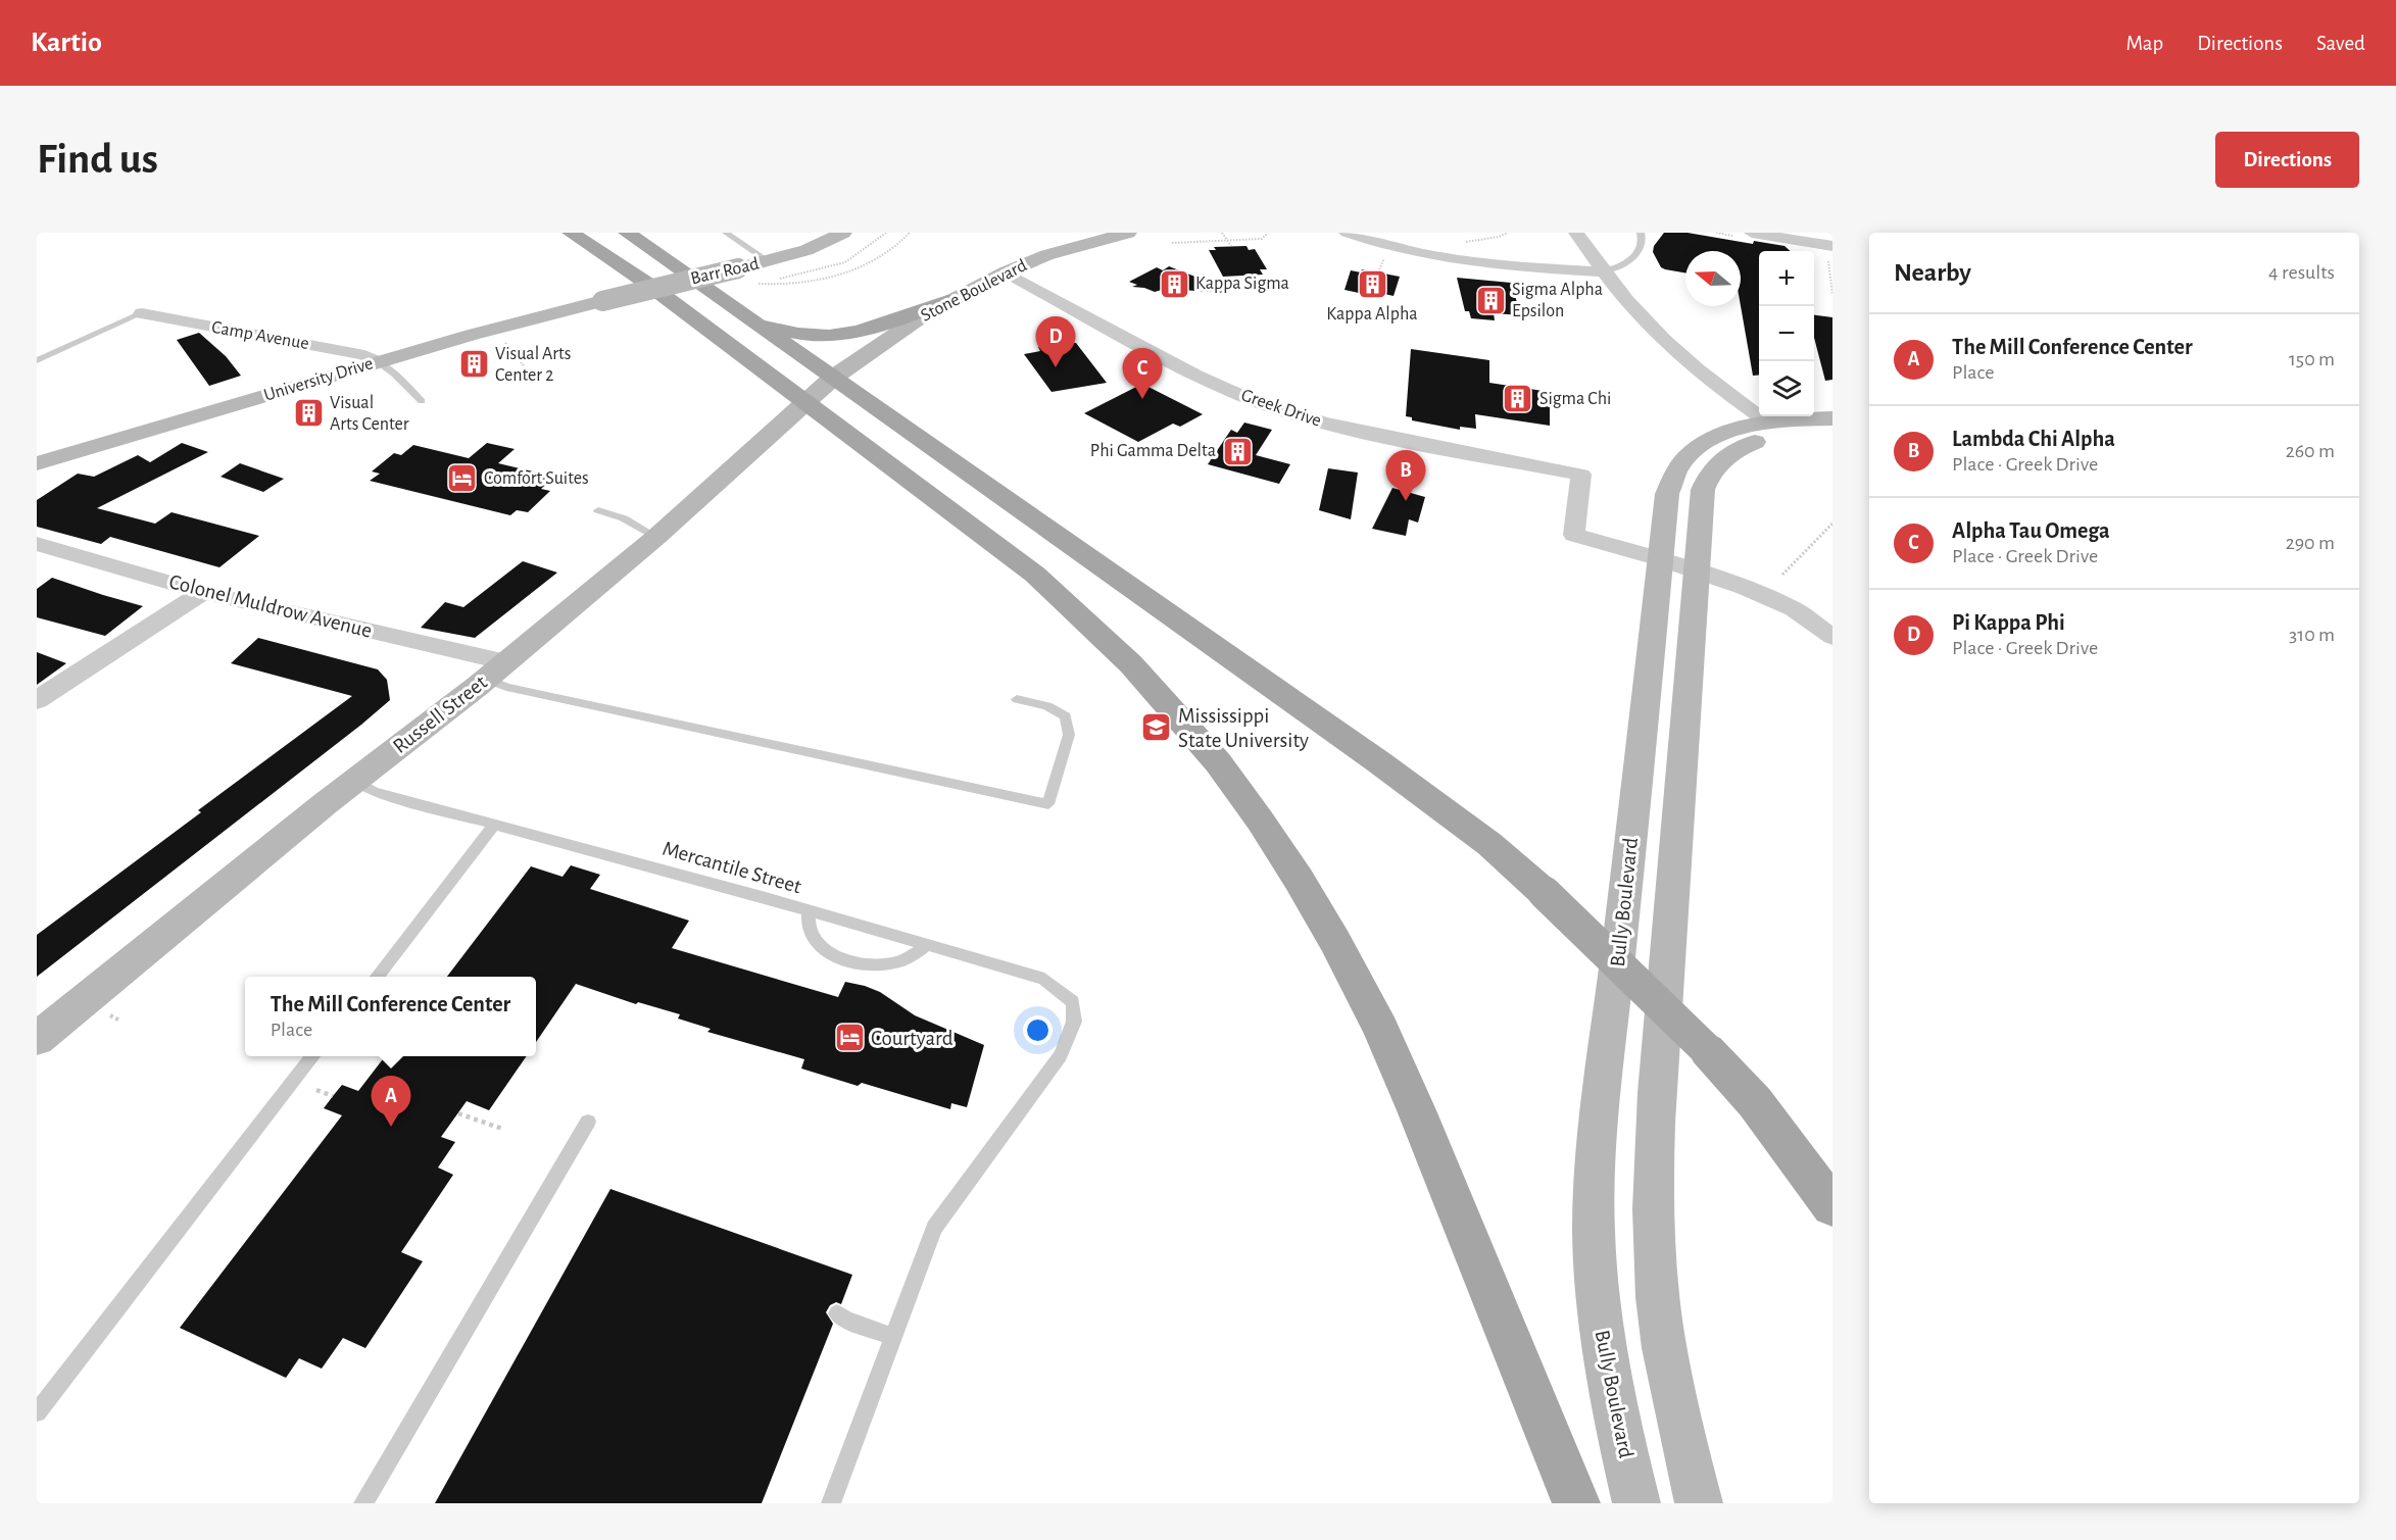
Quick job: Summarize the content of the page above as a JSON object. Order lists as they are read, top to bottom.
{
  "streets": {
    "street": [
      "Barr Road",
      "Stone Boulevard",
      "Camp Avenue",
      "University Drive",
      "Greek Drive",
      "Colonel Muldrow Avenue",
      "Russell Street",
      "Bully Boulevard"
    ],
    "lane": ["Mercantile Street"]
  },
  "crossings": [
    ["Barr Road", "University Drive"],
    ["Stone Boulevard", "Greek Drive"],
    ["Stone Boulevard", "Russell Street"],
    ["Camp Avenue", "University Drive"],
    ["Greek Drive", "Bully Boulevard"],
    ["Colonel Muldrow Avenue", "Russell Street"],
    ["Russell Street", "Mercantile Street"]
  ],
  "places": {
    "building": [
      "Kappa Sigma",
      "Kappa Alpha",
      "Sigma Alpha Epsilon",
      "Visual Arts Center 2",
      "Sigma Chi",
      "Visual Arts Center",
      "Phi Gamma Delta"
    ],
    "hotel": ["Comfort Suites", "Courtyard"],
    "school or university": ["Mississippi State University"]
  },
  "north": "left",
  "page": {
    "header": "Kartio",
    "nav": ["Map", "Directions", "Saved"],
    "buttons": "Directions",
    "title": "Find us",
    "heading": ["Nearby", "4 results"],
    "map_buttons": ["+", "−"],
    "list": [
      {
        "mark": "A",
        "name": "The Mill Conference Center",
        "note": "Place",
        "value": "150 m"
      },
      {
        "mark": "B",
        "name": "Lambda Chi Alpha",
        "note": "Place · Greek Drive",
        "value": "260 m"
      },
      {
        "mark": "C",
        "name": "Alpha Tau Omega",
        "note": "Place · Greek Drive",
        "value": "290 m"
      },
      {
        "mark": "D",
        "name": "Pi Kappa Phi",
        "note": "Place · Greek Drive",
        "value": "310 m"
      }
    ],
    "pins": [
      "D",
      "C",
      "B",
      "A"
    ],
    "popup": ["The Mill Conference Center", "Place"]
  }
}
